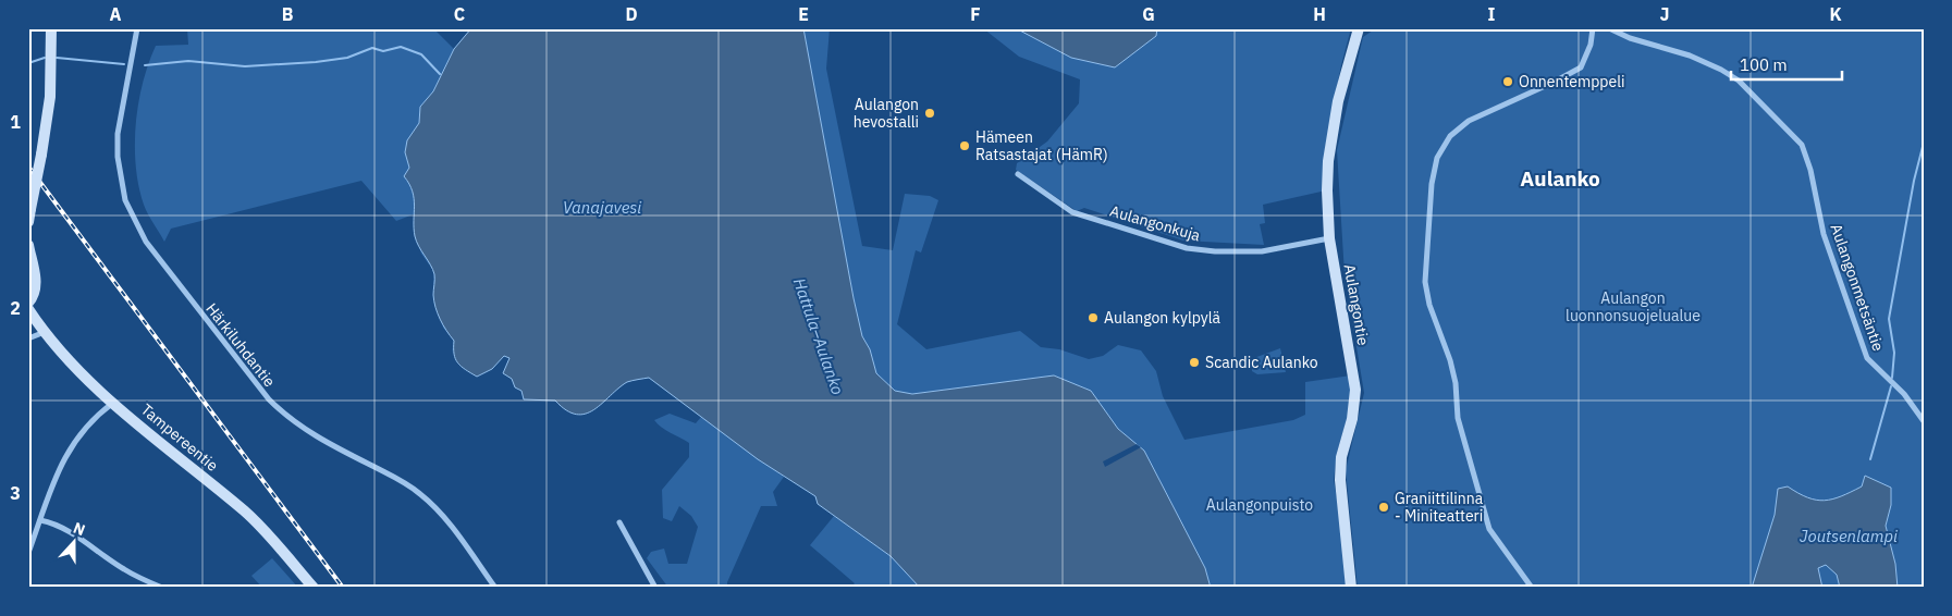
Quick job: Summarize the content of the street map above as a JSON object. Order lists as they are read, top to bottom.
{
  "streets": {
    "main road": ["Aulangontie", "Tampereentie"],
    "street": ["Aulangonkuja", "Aulangonmetsäntie", "Härkiluhdantie"]
  },
  "crossings": [
    ["Aulangonkuja", "Aulangontie"]
  ],
  "districts": ["Aulanko"],
  "water": ["Vanajavesi", "Hattula–Aulanko", "Joutsenlampi"],
  "parks": ["Aulangon luonnonsuojelualue", "Aulangonpuisto"],
  "places": [
    "Onnentemppeli",
    "Aulangon hevostalli",
    "Hämeen Ratsastajat (HämR)",
    "Aulangon kylpylä",
    "Scandic Aulanko",
    "Graniittilinna - Miniteatteri"
  ],
  "scale_bar": "100 m",
  "north": "top",
  "grid": {
    "columns": [
      "A",
      "B",
      "C",
      "D",
      "E",
      "F",
      "G",
      "H",
      "I",
      "J",
      "K"
    ],
    "rows": ["1", "2", "3"]
  }
}
